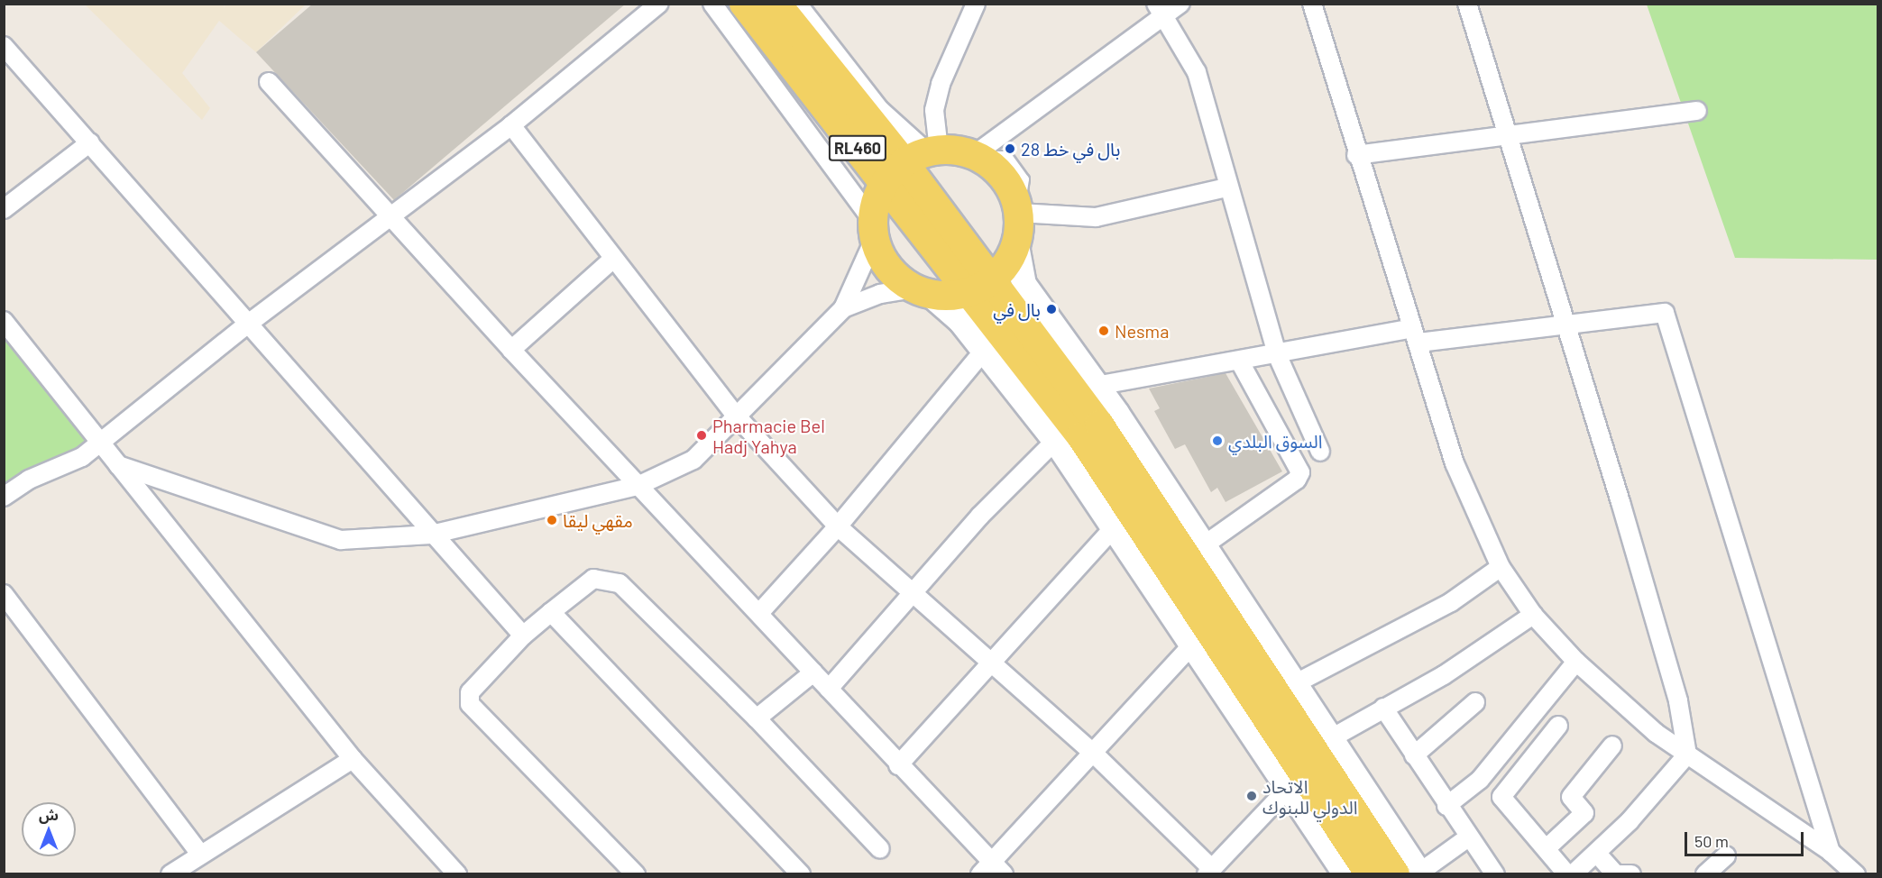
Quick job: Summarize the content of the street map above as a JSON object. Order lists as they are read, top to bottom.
{
  "streets": {
    "main road": ["RL460"]
  },
  "places": [
    "بال في خط 28",
    "بال في",
    "Nesma",
    "Pharmacie Bel Hadj Yahya",
    "السوق البلدي",
    "مقهي ليقا",
    "الاتحاد الدولي للبنوك"
  ],
  "scale_bar": "50 m",
  "north": "top"
}
